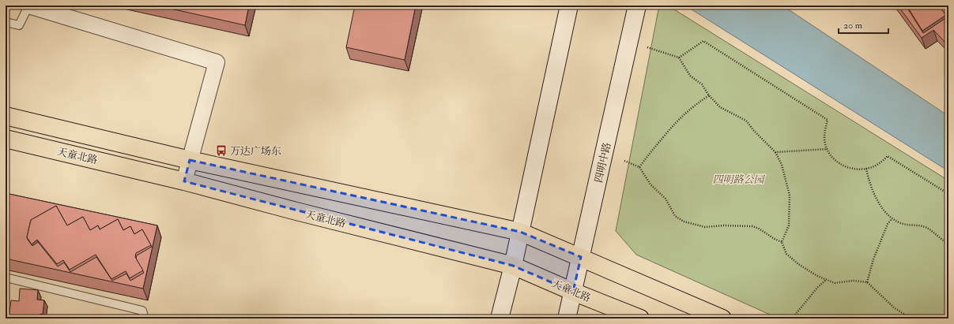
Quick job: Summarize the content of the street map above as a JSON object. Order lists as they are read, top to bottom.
{
  "streets": {
    "main road": ["天童北路", "四明中路"]
  },
  "crossings": [
    ["天童北路", "四明中路"]
  ],
  "parks": ["四明路公园"],
  "places": {
    "bus stop": ["万达广场东"]
  },
  "scale_bar": "20 m"
}
